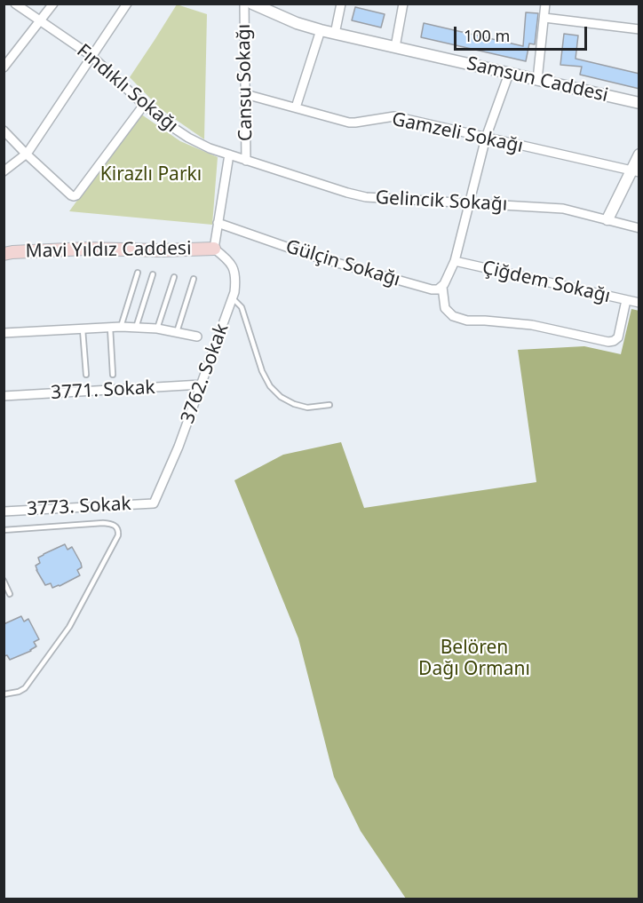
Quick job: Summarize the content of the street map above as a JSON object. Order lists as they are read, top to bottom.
{
  "streets": {
    "main road": ["Mavi Yıldız Caddesi"],
    "street": [
      "Samsun Caddesi",
      "Cansu Sokağı",
      "Fındıklı Sokağı",
      "Gamzeli Sokağı",
      "Gelincik Sokağı",
      "Gülçin Sokağı",
      "Çiğdem Sokağı",
      "3762. Sokak",
      "3771. Sokak",
      "3773. Sokak"
    ]
  },
  "crossings": [
    ["Cansu Sokağı", "Fındıklı Sokağı"],
    ["Cansu Sokağı", "Gamzeli Sokağı"],
    ["Cansu Sokağı", "Gelincik Sokağı"],
    ["Fındıklı Sokağı", "Gelincik Sokağı"],
    ["Mavi Yıldız Caddesi", "3762. Sokak"],
    ["3762. Sokak", "3771. Sokak"],
    ["3762. Sokak", "3773. Sokak"]
  ],
  "parks": ["Kirazlı Parkı", "Belören Dağı Ormanı"],
  "scale_bar": "100 m"
}
